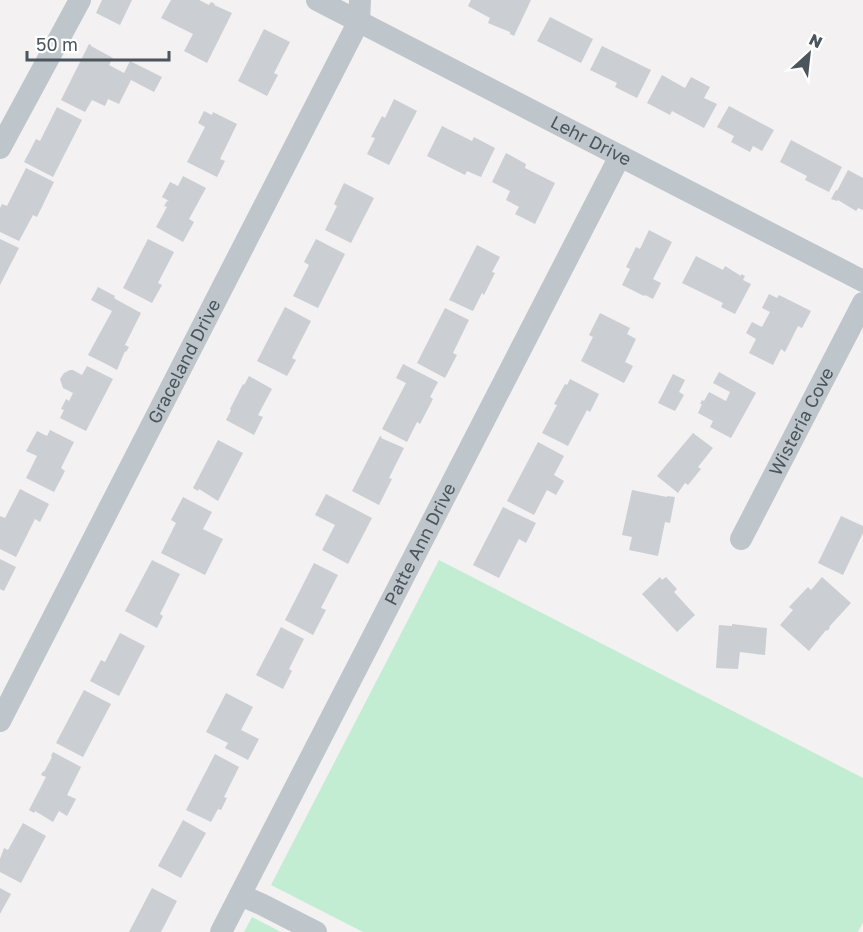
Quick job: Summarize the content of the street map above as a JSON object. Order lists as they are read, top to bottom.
{
  "streets": {
    "street": [
      "Lehr Drive",
      "Graceland Drive",
      "Wisteria Cove",
      "Patte Ann Drive"
    ]
  },
  "crossings": [
    ["Lehr Drive", "Graceland Drive"],
    ["Lehr Drive", "Patte Ann Drive"]
  ],
  "scale_bar": "50 m",
  "north": "top right"
}
